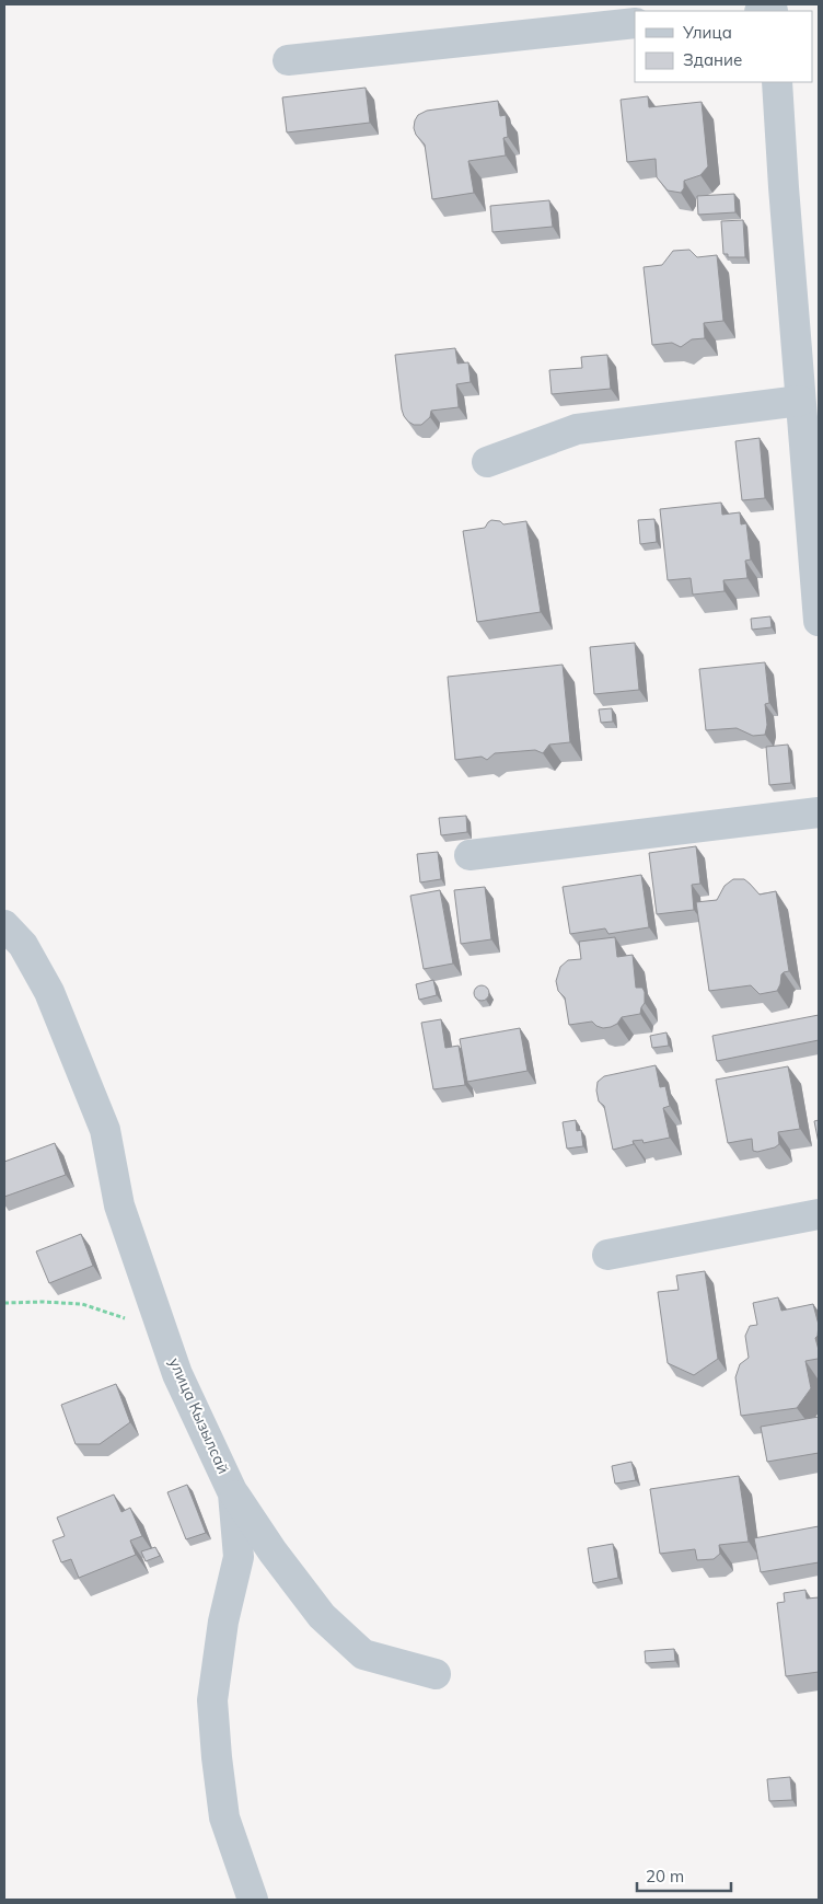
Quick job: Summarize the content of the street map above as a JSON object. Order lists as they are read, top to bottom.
{
  "streets": {
    "street": ["улица Кызылсай"]
  },
  "legend": ["Улица", "Здание"],
  "scale_bar": "20 m"
}
